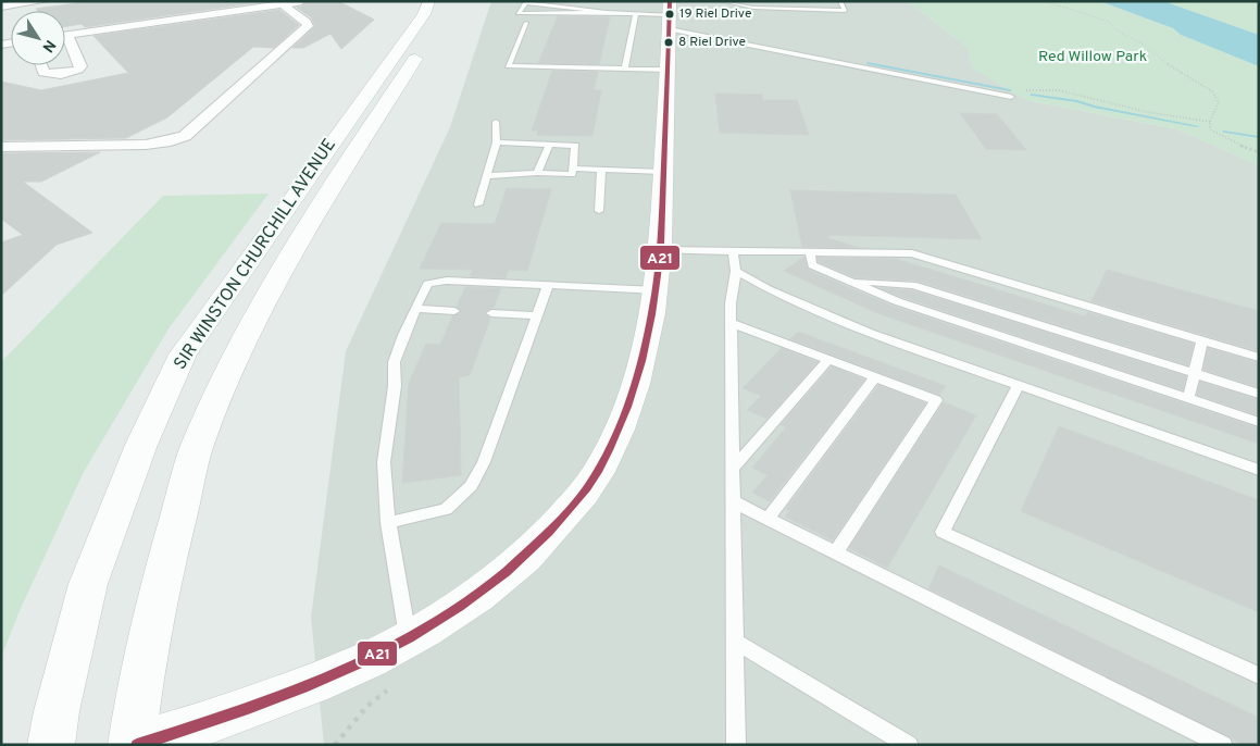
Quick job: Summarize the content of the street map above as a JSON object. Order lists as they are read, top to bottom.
{
  "streets": {
    "main road": ["SIR WINSTON CHURCHILL AVENUE"]
  },
  "parks": ["Red Willow Park"],
  "places": ["19 Riel Drive", "8 Riel Drive"],
  "lines": ["transit line A21"],
  "north": "bottom right"
}
